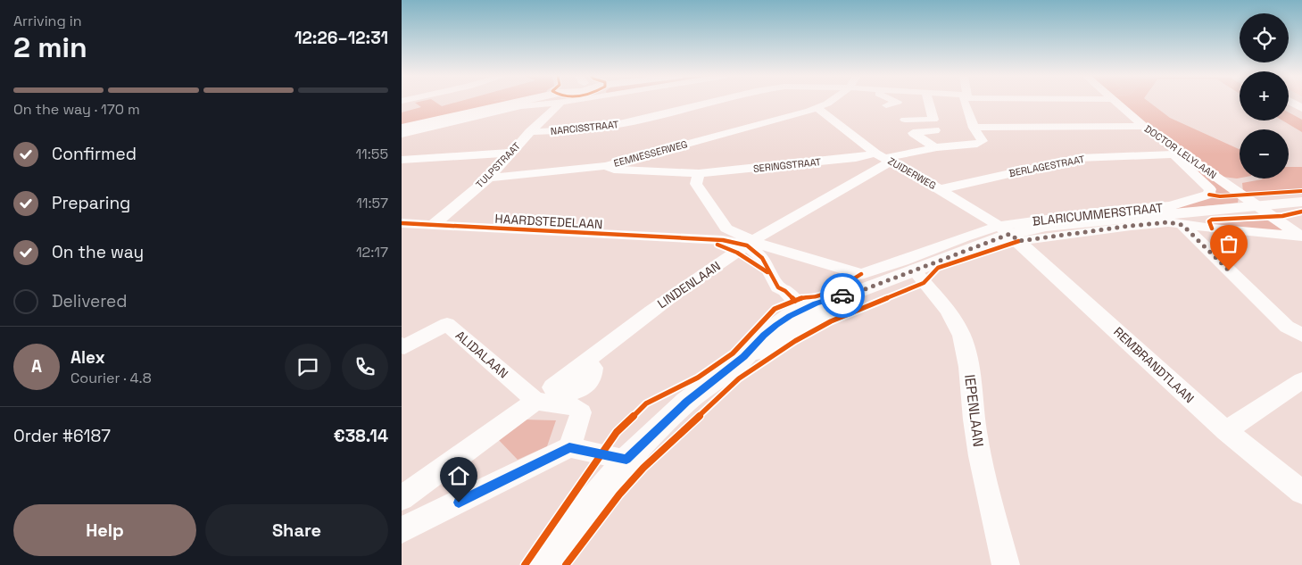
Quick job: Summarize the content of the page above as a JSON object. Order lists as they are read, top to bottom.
{
  "streets": {
    "main road": ["BLARICUMMERSTRAAT"],
    "street": [
      "NARCISSTRAAT",
      "DOCTOR LELYLAAN",
      "EEMNESSERWEG",
      "TULPSTRAAT",
      "SERINGSTRAAT",
      "BERLAGESTRAAT",
      "ZUIDERWEG",
      "HAARDSTEDELAAN",
      "LINDENLAAN",
      "ALIDALAAN",
      "REMBRANDTLAAN",
      "IEPENLAAN"
    ]
  },
  "crossings": [
    ["NARCISSTRAAT", "TULPSTRAAT"],
    ["DOCTOR LELYLAAN", "BERLAGESTRAAT"],
    ["DOCTOR LELYLAAN", "BLARICUMMERSTRAAT"],
    ["EEMNESSERWEG", "TULPSTRAAT"],
    ["EEMNESSERWEG", "SERINGSTRAAT"],
    ["EEMNESSERWEG", "ZUIDERWEG"],
    ["TULPSTRAAT", "HAARDSTEDELAAN"],
    ["SERINGSTRAAT", "ZUIDERWEG"],
    ["SERINGSTRAAT", "HAARDSTEDELAAN"],
    ["SERINGSTRAAT", "LINDENLAAN"],
    ["BERLAGESTRAAT", "ZUIDERWEG"],
    ["BERLAGESTRAAT", "BLARICUMMERSTRAAT"],
    ["ZUIDERWEG", "BLARICUMMERSTRAAT"],
    ["ZUIDERWEG", "LINDENLAAN"],
    ["ZUIDERWEG", "REMBRANDTLAAN"],
    ["BLARICUMMERSTRAAT", "HAARDSTEDELAAN"],
    ["BLARICUMMERSTRAAT", "REMBRANDTLAAN"],
    ["BLARICUMMERSTRAAT", "IEPENLAAN"],
    ["HAARDSTEDELAAN", "LINDENLAAN"]
  ],
  "page": {
    "heading": ["2 min", "Arriving in", "12:26–12:31"],
    "panel": [
      "Alex",
      "Courier · 4.8",
      "Order #6187",
      "€38.14"
    ],
    "map_buttons": ["+", "−"],
    "bar": "On the way · 170 m",
    "list": [
      ["Confirmed", "11:55"],
      ["Preparing", "11:57"],
      ["On the way", "12:17"],
      "Delivered"
    ],
    "round": "A",
    "buttons": ["Help", "Share"]
  }
}
